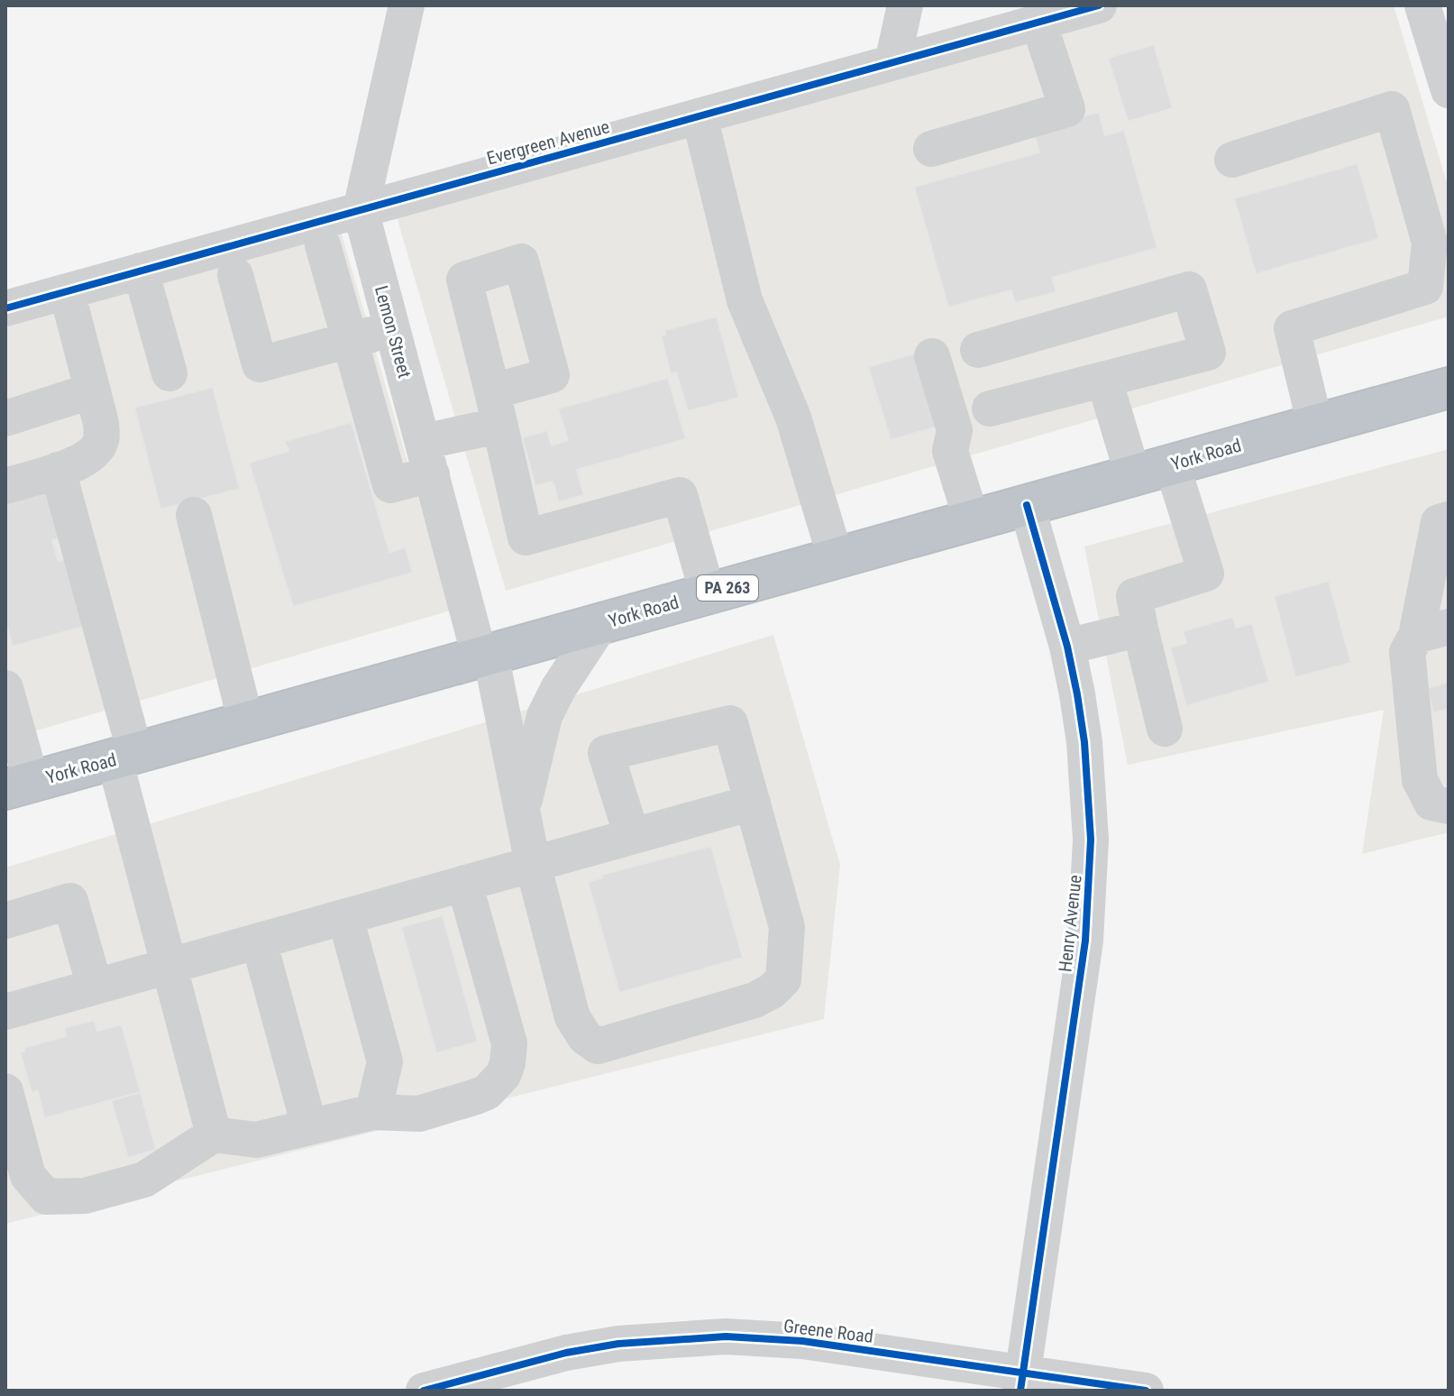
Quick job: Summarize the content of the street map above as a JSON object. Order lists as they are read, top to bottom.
{
  "streets": {
    "highway": ["York Road", "PA 263"],
    "street": [
      "Evergreen Avenue",
      "Lemon Street",
      "Henry Avenue",
      "Greene Road"
    ]
  },
  "crossings": [
    ["Evergreen Avenue", "Lemon Street"],
    ["Lemon Street", "York Road"],
    ["York Road", "Henry Avenue"],
    ["Henry Avenue", "Greene Road"]
  ]
}
